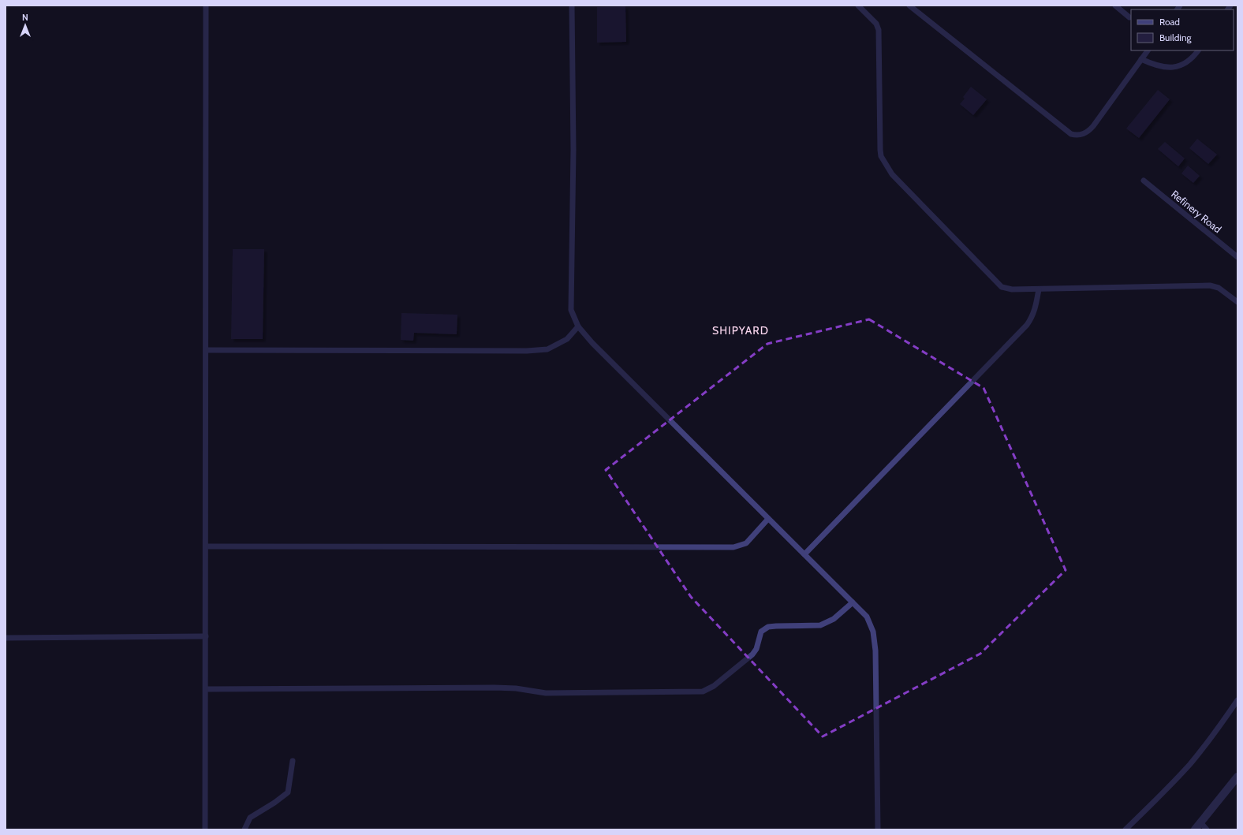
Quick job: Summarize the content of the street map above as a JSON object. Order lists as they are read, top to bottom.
{
  "streets": {
    "lane": ["Refinery Road"]
  },
  "districts": ["SHIPYARD"],
  "legend": ["Road", "Building"],
  "north": "top"
}
